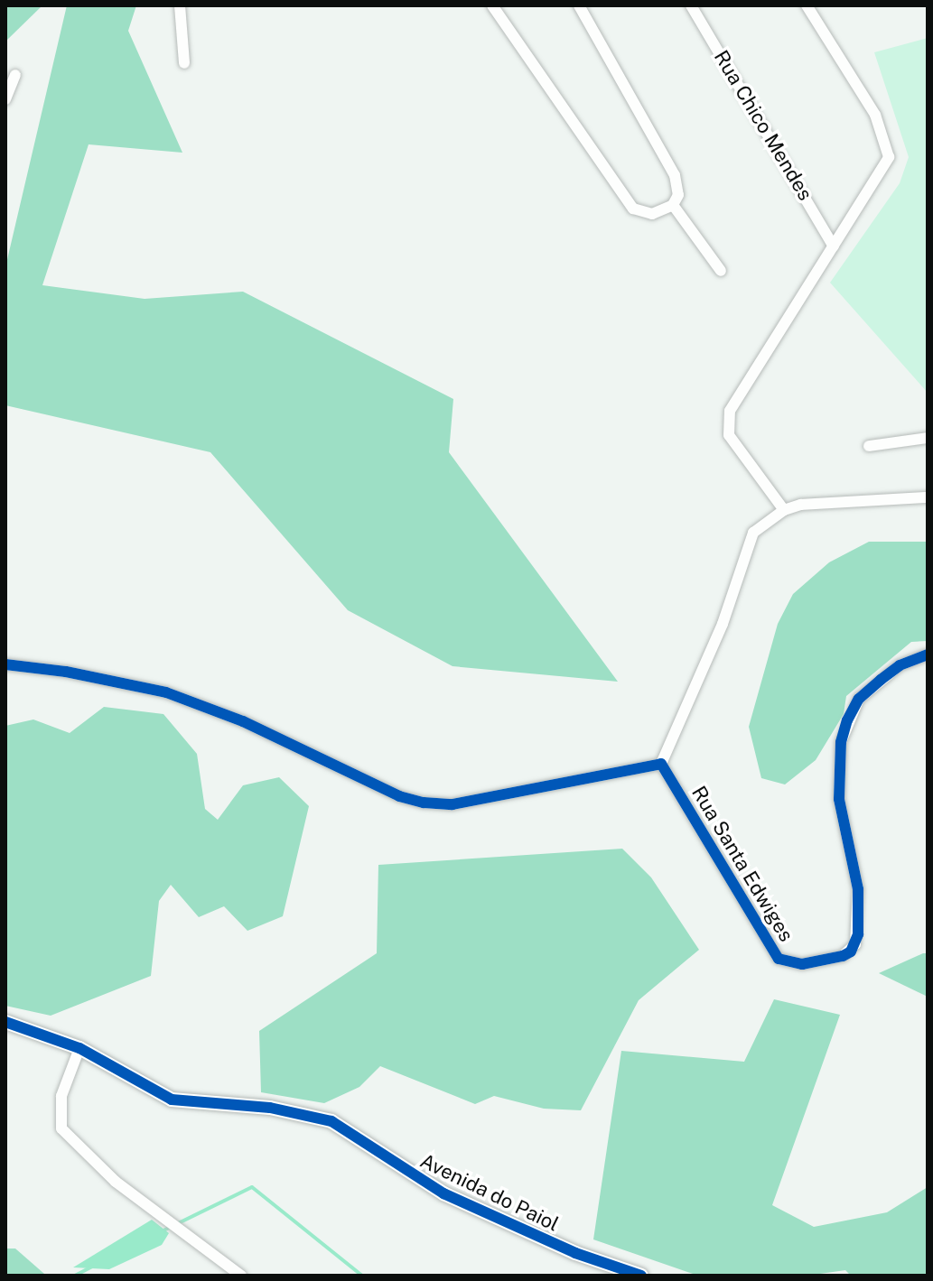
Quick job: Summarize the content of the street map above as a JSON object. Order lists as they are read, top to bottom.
{
  "streets": {
    "street": ["Rua Chico Mendes", "Rua Santa Edwiges", "Avenida do Paiol"]
  }
}
